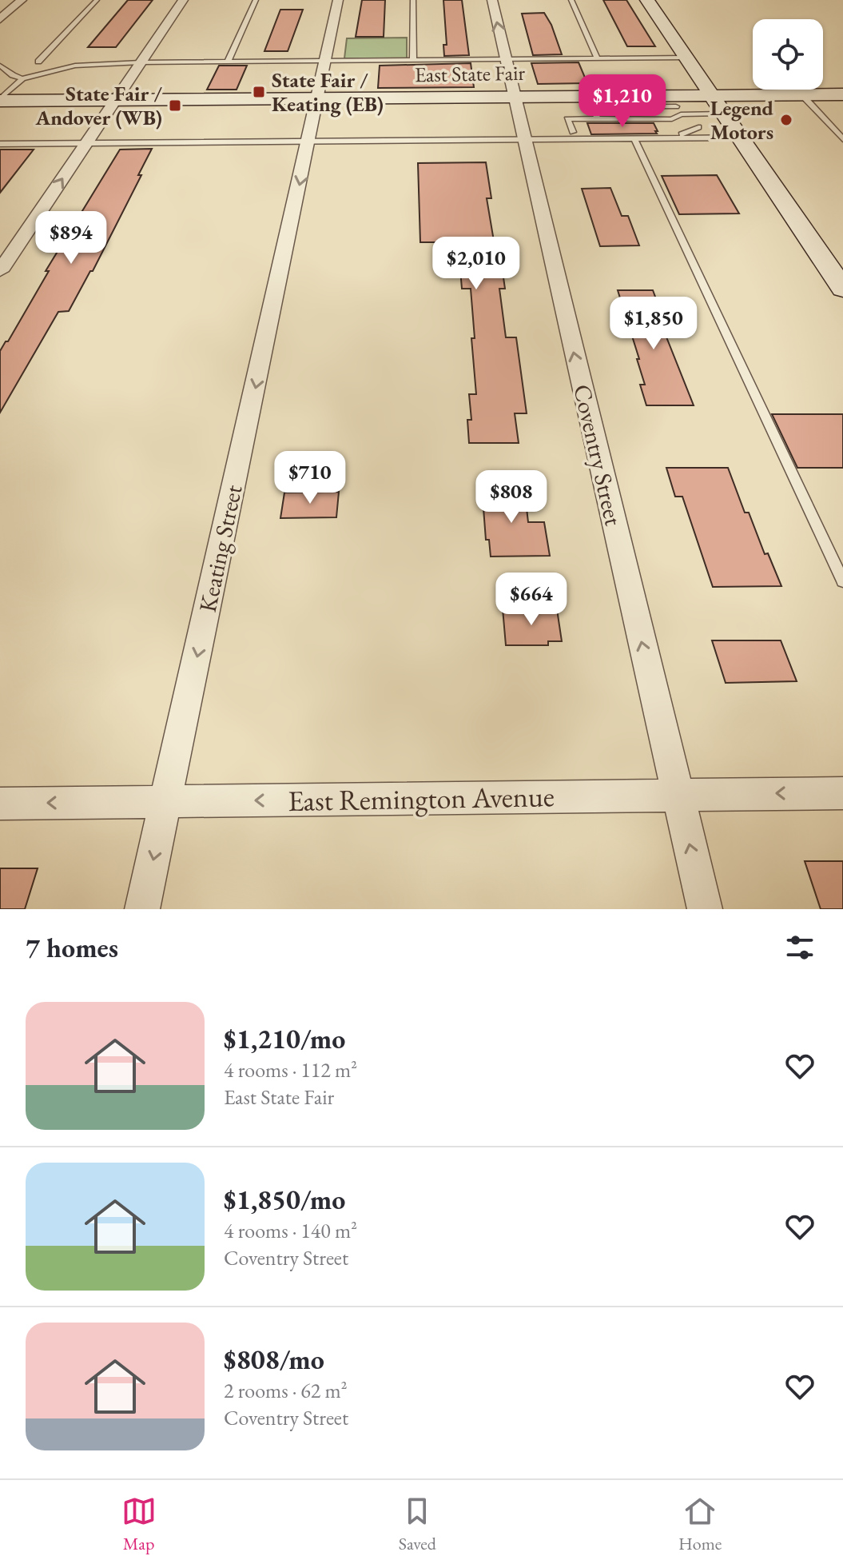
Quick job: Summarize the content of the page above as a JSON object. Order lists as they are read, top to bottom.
{
  "streets": {
    "street": [
      "East State Fair",
      "Coventry Street",
      "Keating Street",
      "East Remington Avenue"
    ]
  },
  "crossings": [
    ["East State Fair", "Coventry Street"],
    ["East State Fair", "Keating Street"],
    ["Coventry Street", "East Remington Avenue"],
    ["Keating Street", "East Remington Avenue"]
  ],
  "one_way": ["Coventry Street", "Keating Street", "East Remington Avenue"],
  "places": {
    "transit": ["State Fair / Keating (EB)", "State Fair / Andover (WB)"],
    "other": ["Legend Motors"]
  },
  "page": {
    "price": [
      "$1,210",
      "$894",
      "$2,010",
      "$1,850",
      "$710",
      "$808",
      "$664"
    ],
    "heading": "7 homes",
    "list": [
      {
        "name": "$1,210/mo",
        "note": "4 rooms · 112 m² · East State Fair"
      },
      {
        "name": "$1,850/mo",
        "note": "4 rooms · 140 m² · Coventry Street"
      },
      {
        "name": "$808/mo",
        "note": "2 rooms · 62 m² · Coventry Street"
      }
    ],
    "tabs": ["Map", "Saved", "Home"]
  }
}
